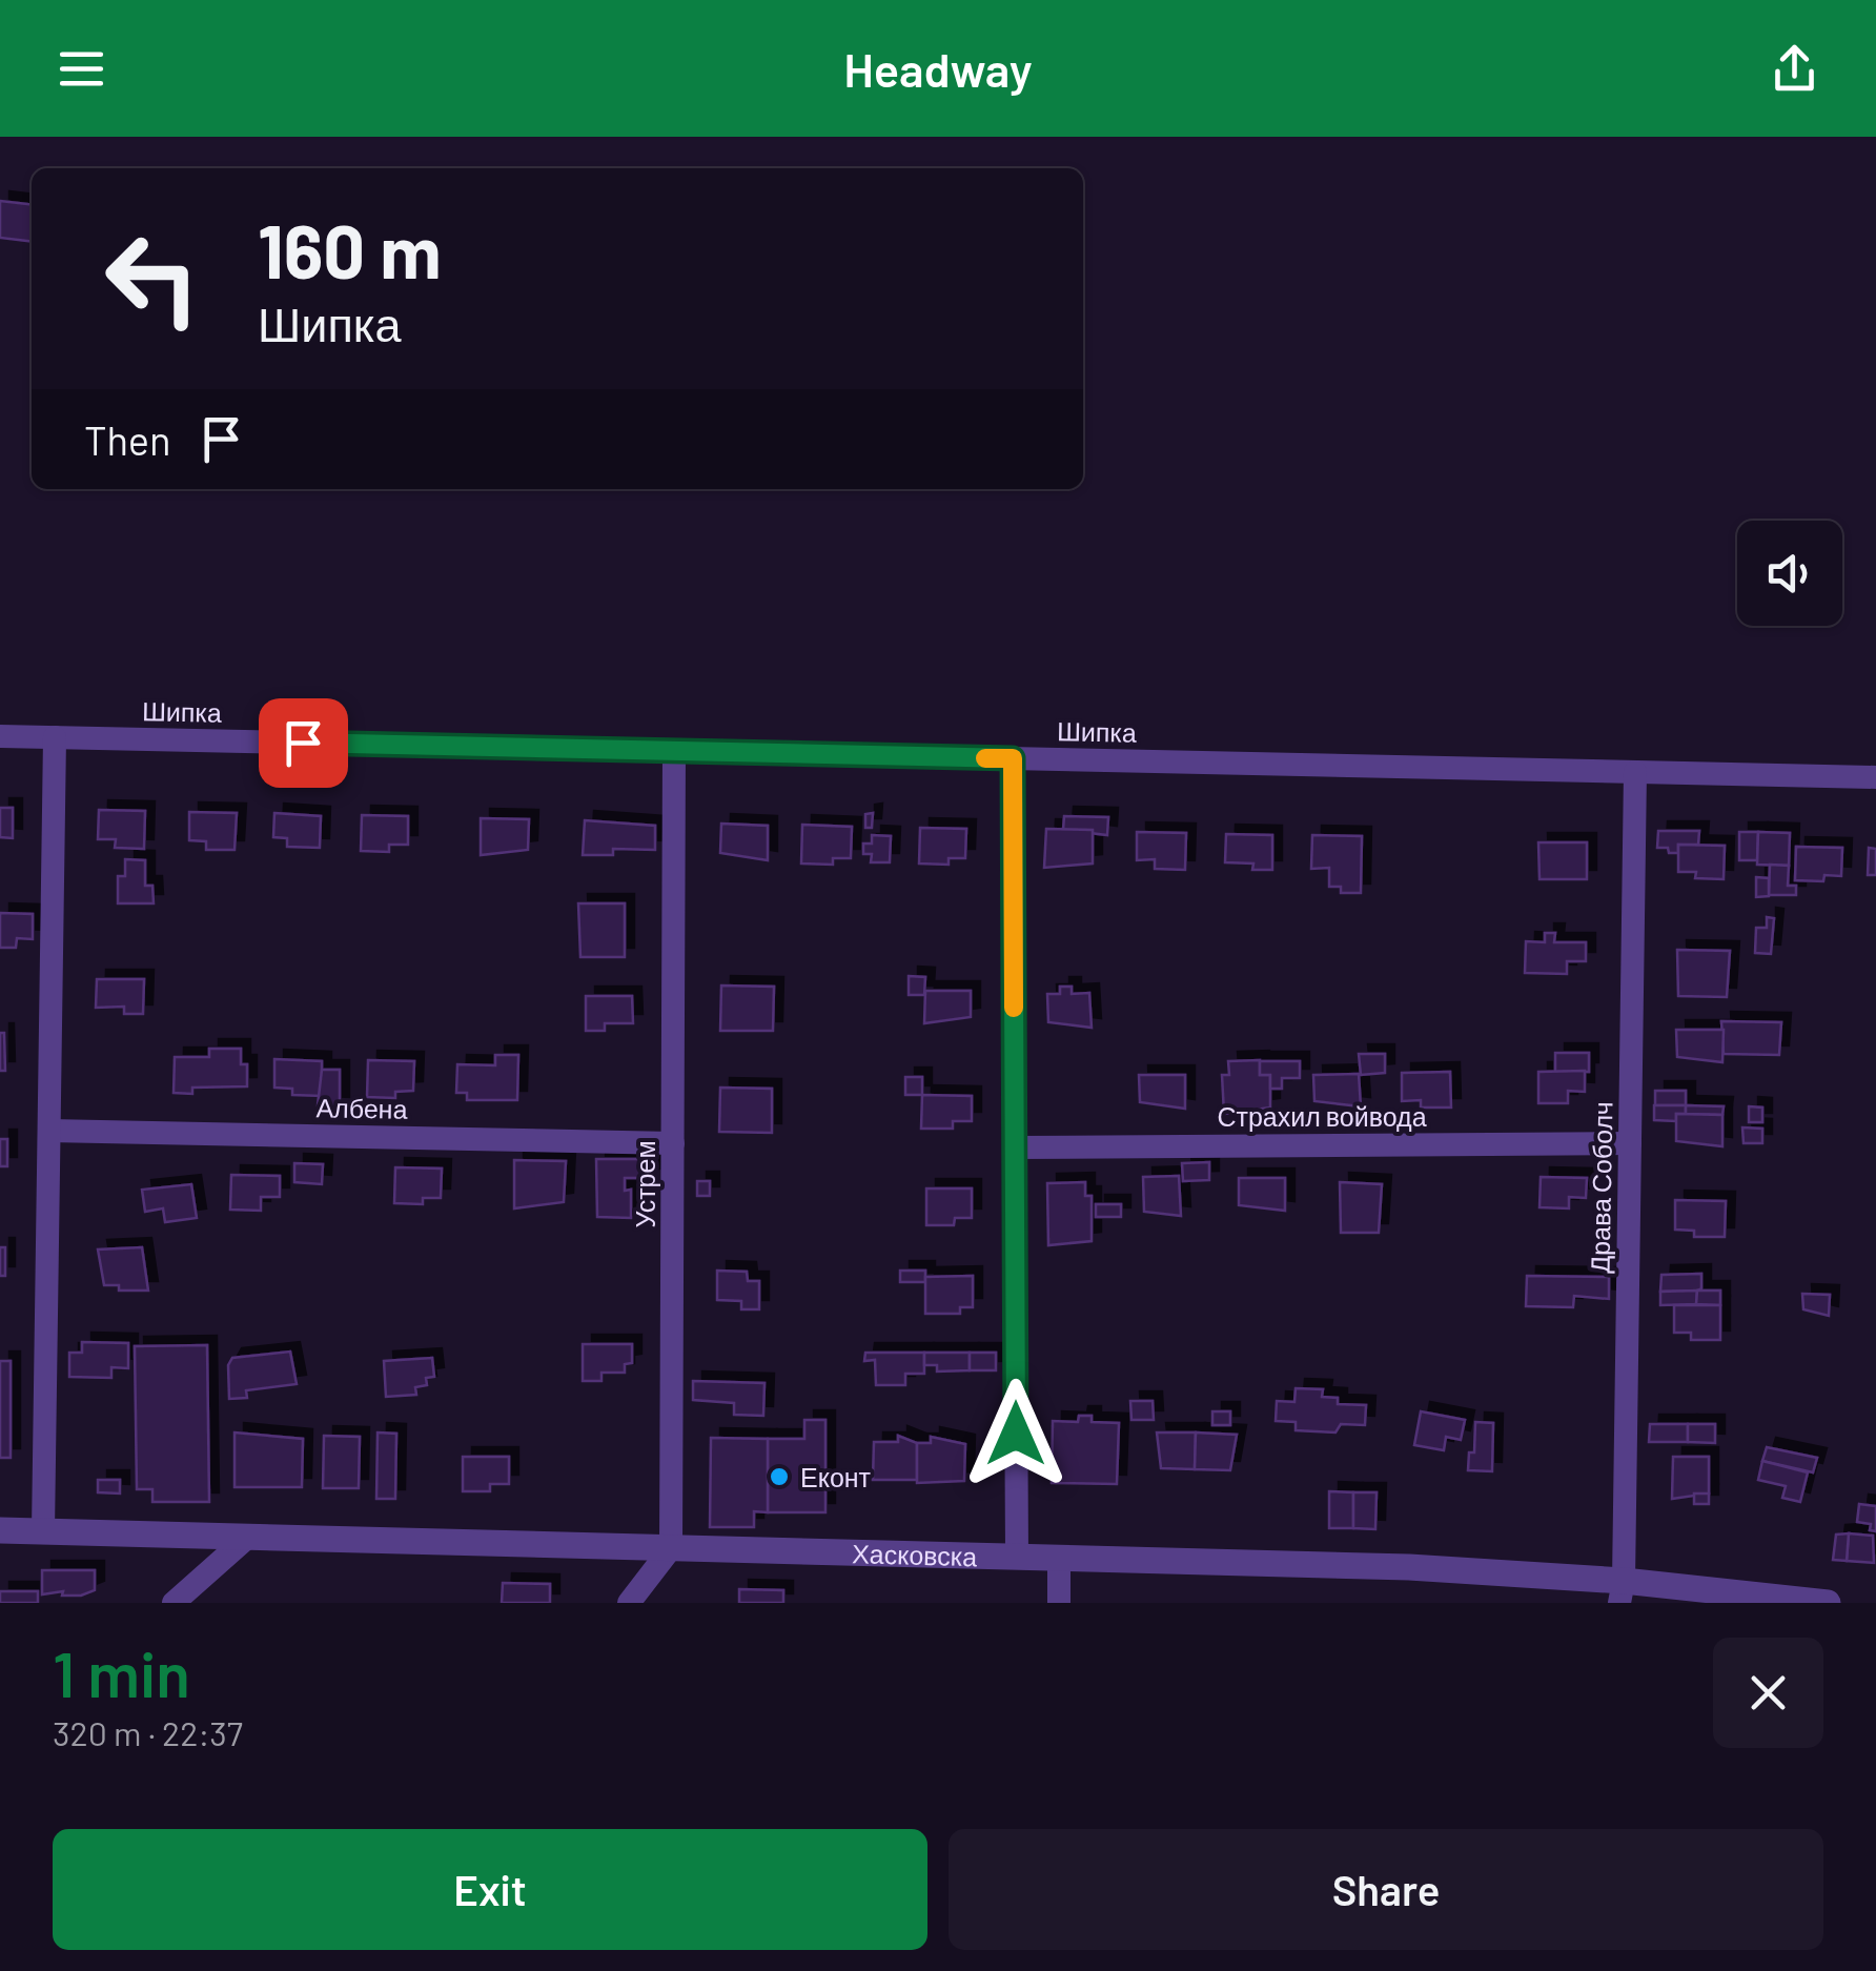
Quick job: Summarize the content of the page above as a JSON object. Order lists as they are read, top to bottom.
{
  "streets": {
    "street": [
      "Шипка",
      "Албена",
      "Страхил войвода",
      "Устрем",
      "Драва Соболч",
      "Хасковска"
    ]
  },
  "crossings": [
    ["Шипка", "Устрем"],
    ["Шипка", "Драва Соболч"],
    ["Албена", "Устрем"],
    ["Страхил войвода", "Драва Соболч"],
    ["Устрем", "Хасковска"],
    ["Драва Соболч", "Хасковска"]
  ],
  "places": ["Еконт"],
  "page": {
    "header": "Headway",
    "turn": ["160 m", "Шипка"],
    "then": "Then",
    "heading": ["1 min", "320 m · 22:37"],
    "buttons": ["Exit", "Share"]
  }
}
